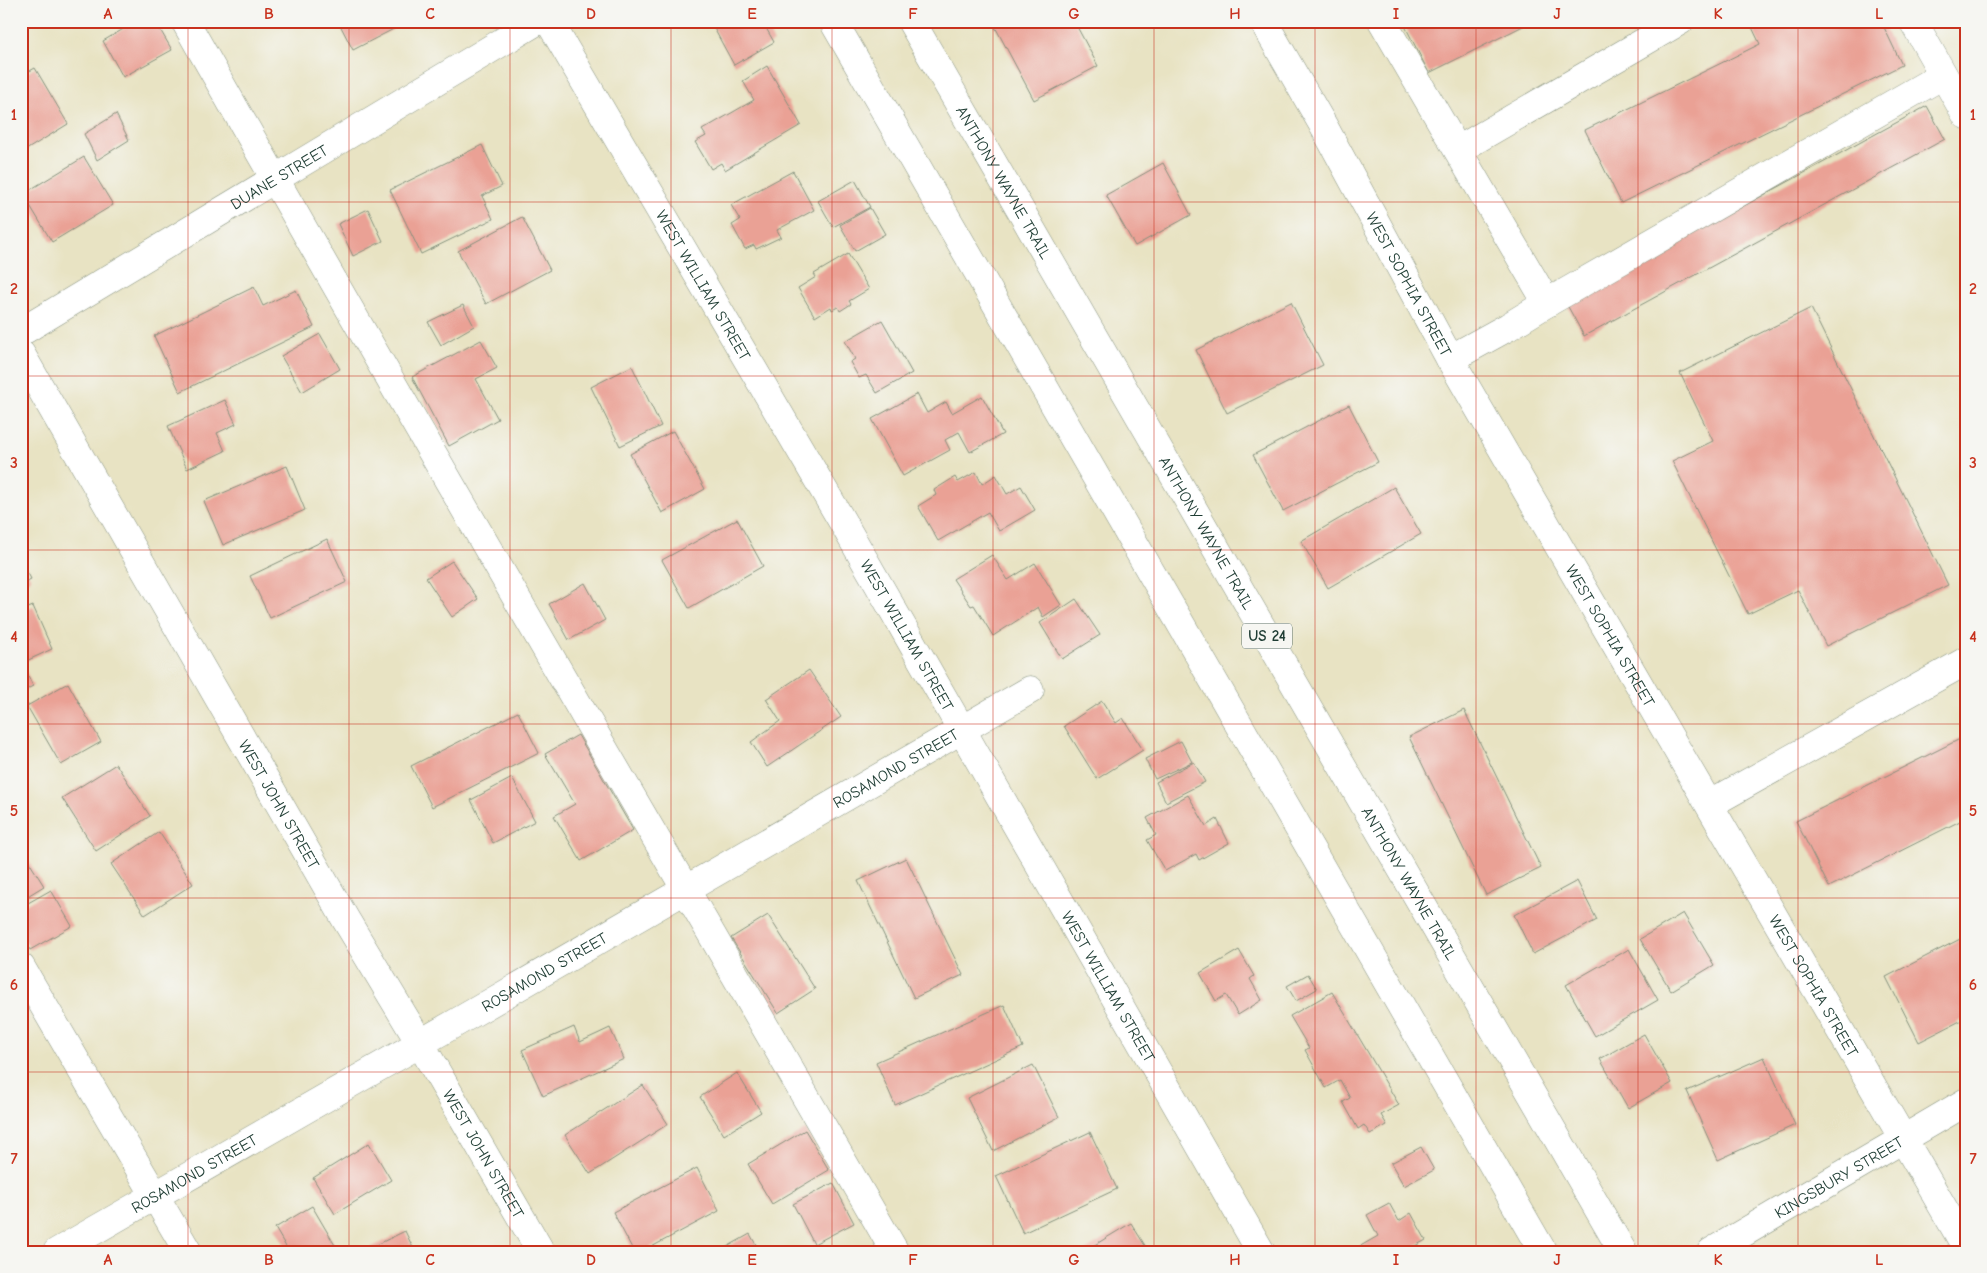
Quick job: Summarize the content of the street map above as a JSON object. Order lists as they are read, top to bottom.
{
  "streets": {
    "main road": [
      "DUANE STREET",
      "ANTHONY WAYNE TRAIL",
      "WEST WILLIAM STREET",
      "WEST SOPHIA STREET",
      "US 24",
      "ROSAMOND STREET",
      "WEST JOHN STREET",
      "KINGSBURY STREET"
    ]
  },
  "crossings": [
    ["WEST WILLIAM STREET", "ROSAMOND STREET"],
    ["WEST SOPHIA STREET", "KINGSBURY STREET"],
    ["ROSAMOND STREET", "WEST JOHN STREET"]
  ],
  "grid": {
    "columns": [
      "A",
      "B",
      "C",
      "D",
      "E",
      "F",
      "G",
      "H",
      "I",
      "J",
      "K",
      "L"
    ],
    "rows": [
      "1",
      "2",
      "3",
      "4",
      "5",
      "6",
      "7"
    ]
  }
}
